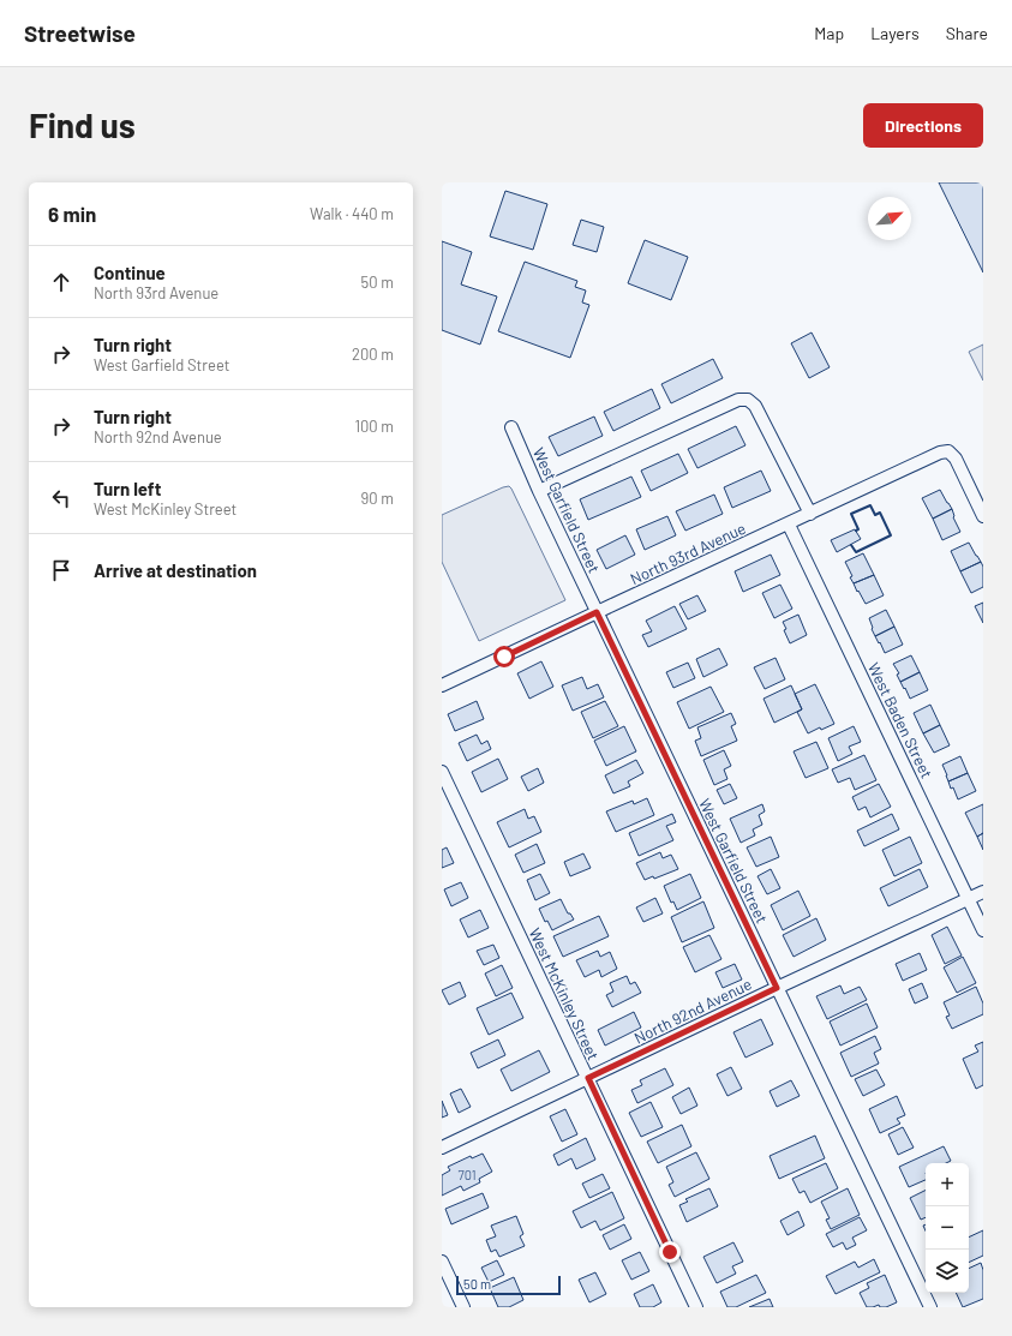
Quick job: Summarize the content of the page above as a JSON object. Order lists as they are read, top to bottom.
{
  "streets": {
    "street": [
      "West Garfield Street",
      "North 93rd Avenue",
      "West Baden Street",
      "West McKinley Street",
      "North 92nd Avenue"
    ]
  },
  "crossings": [
    ["West Garfield Street", "North 93rd Avenue"],
    ["West Garfield Street", "North 92nd Avenue"],
    ["North 93rd Avenue", "West Baden Street"],
    ["West Baden Street", "North 92nd Avenue"],
    ["West McKinley Street", "North 92nd Avenue"]
  ],
  "house_numbers": ["701"],
  "scale_bar": "50 m",
  "north": "top right",
  "page": {
    "header": "Streetwise",
    "nav": ["Map", "Layers", "Share"],
    "buttons": "Directions",
    "title": "Find us",
    "heading": ["6 min", "Walk · 440 m"],
    "list": [
      ["Continue", "North 93rd Avenue", "50 m"],
      ["Turn right", "West Garfield Street", "200 m"],
      ["Turn right", "North 92nd Avenue", "100 m"],
      ["Turn left", "West McKinley Street", "90 m"],
      "Arrive at destination"
    ],
    "map_buttons": ["+", "−"],
    "scale": "50 m"
  }
}
